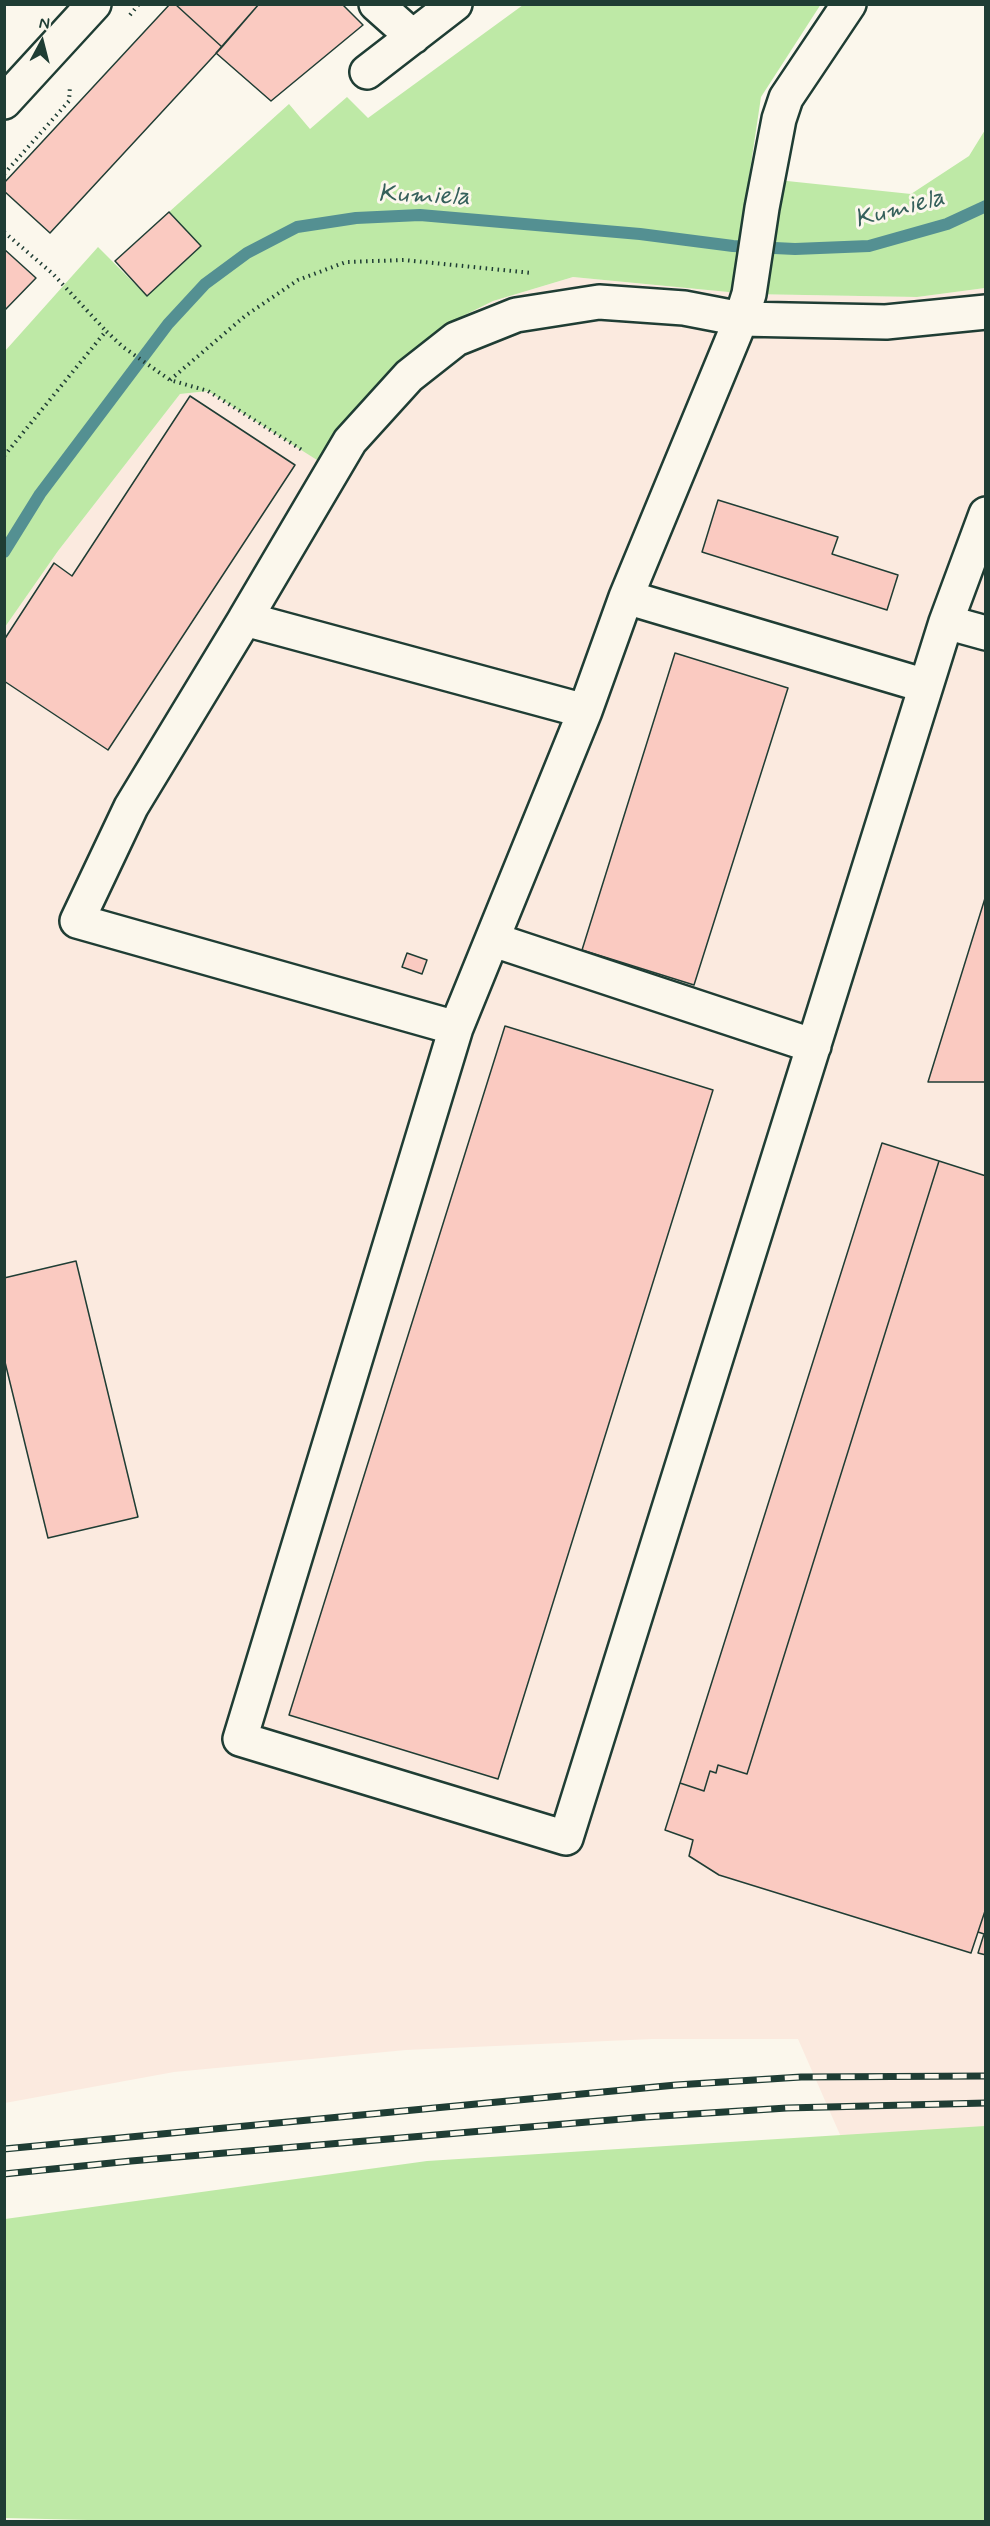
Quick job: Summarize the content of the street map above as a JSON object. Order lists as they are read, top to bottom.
{
  "water": ["Kumiela"],
  "north": "top"
}
